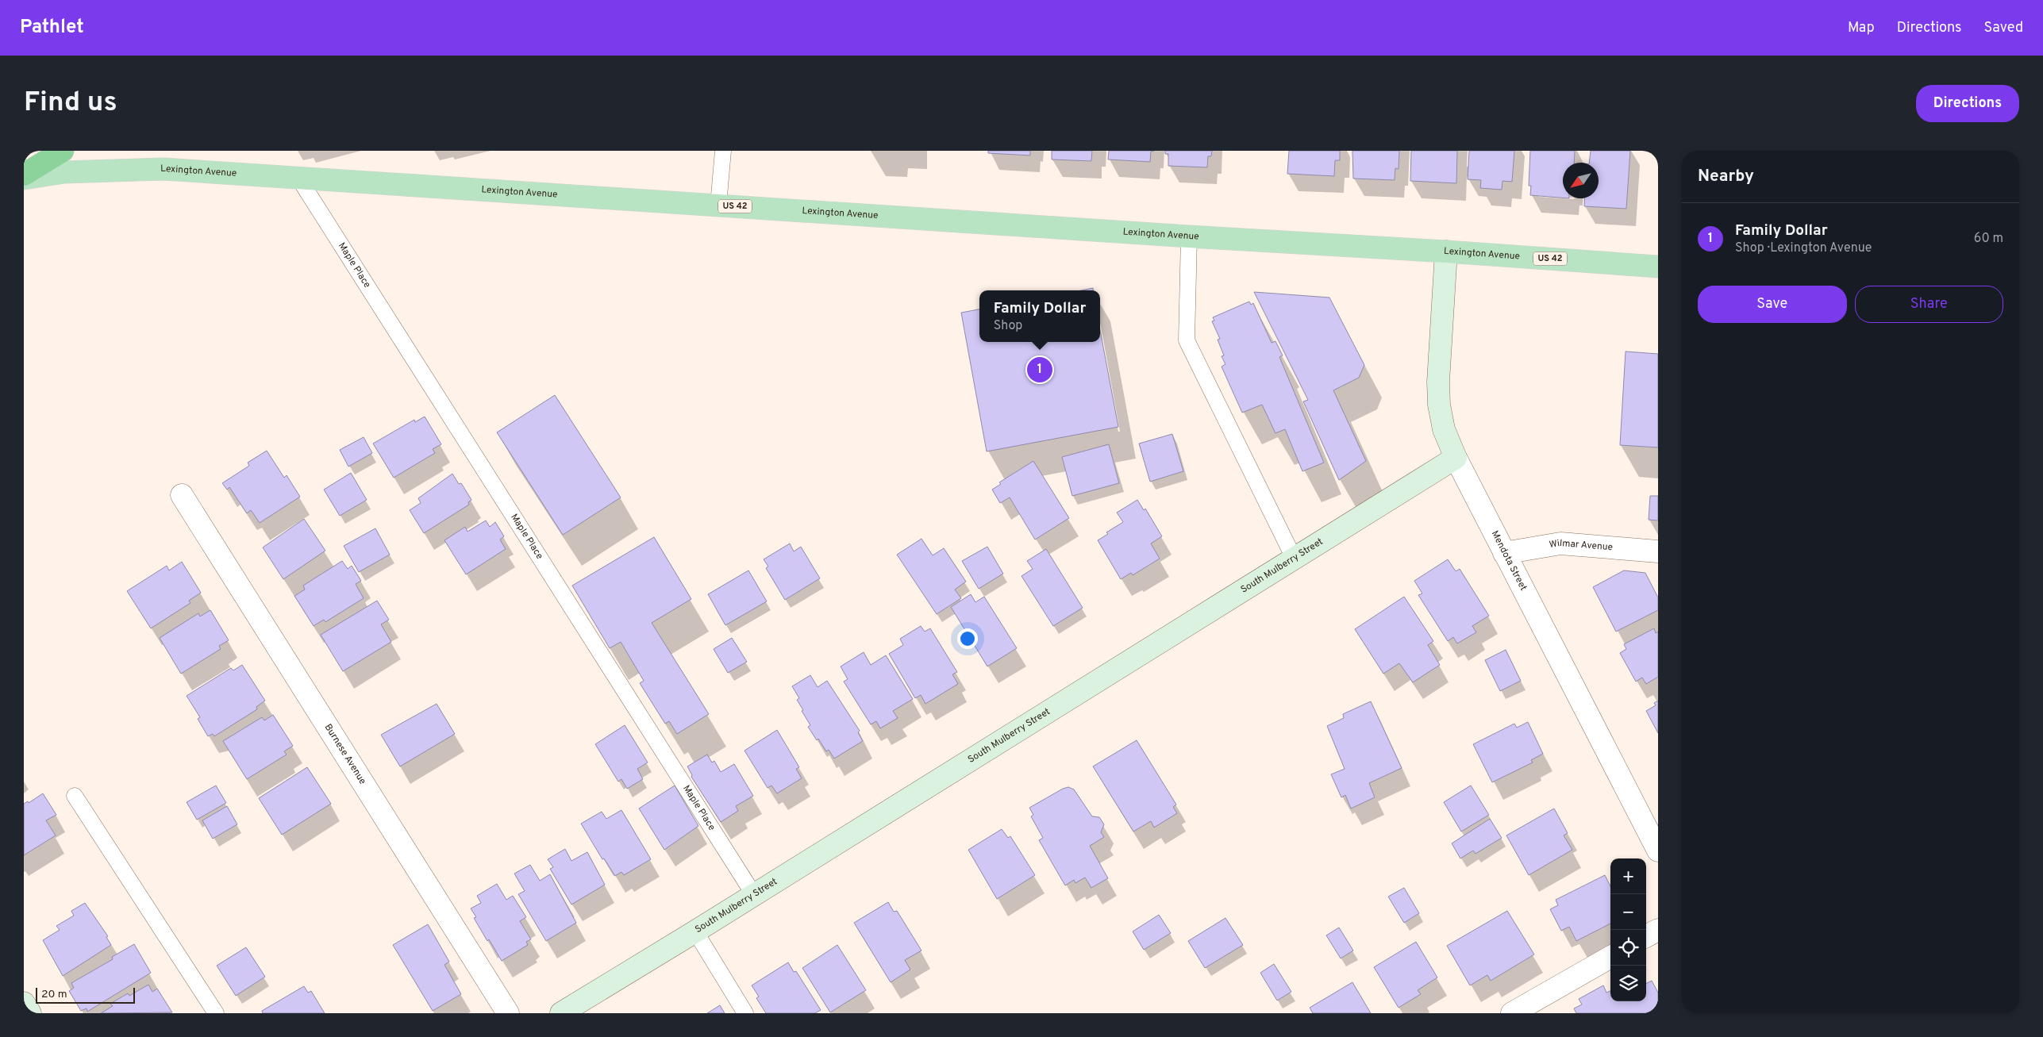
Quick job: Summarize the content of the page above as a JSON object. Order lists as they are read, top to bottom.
{
  "streets": {
    "main road": ["Lexington Avenue", "US 42"],
    "street": [
      "Wilmar Avenue",
      "Mendota Street",
      "South Mulberry Street",
      "Burnese Avenue"
    ],
    "lane": ["Maple Place"]
  },
  "crossings": [
    ["Lexington Avenue", "Maple Place"],
    ["Lexington Avenue", "Mendota Street"],
    ["Maple Place", "South Mulberry Street"],
    ["Wilmar Avenue", "Mendota Street"],
    ["Mendota Street", "South Mulberry Street"]
  ],
  "scale_bar": "20 m",
  "north": "bottom left",
  "page": {
    "header": "Pathlet",
    "nav": ["Map", "Directions", "Saved"],
    "buttons": [
      "Directions",
      ["Save", "Share"]
    ],
    "title": "Find us",
    "heading": "Nearby",
    "list": [
      {
        "mark": "1",
        "name": "Family Dollar",
        "note": "Shop · Lexington Avenue",
        "value": "60 m"
      }
    ],
    "popup": ["Family Dollar", "Shop"],
    "pins": "1",
    "map_buttons": ["+", "−"],
    "scale": "20 m"
  }
}
